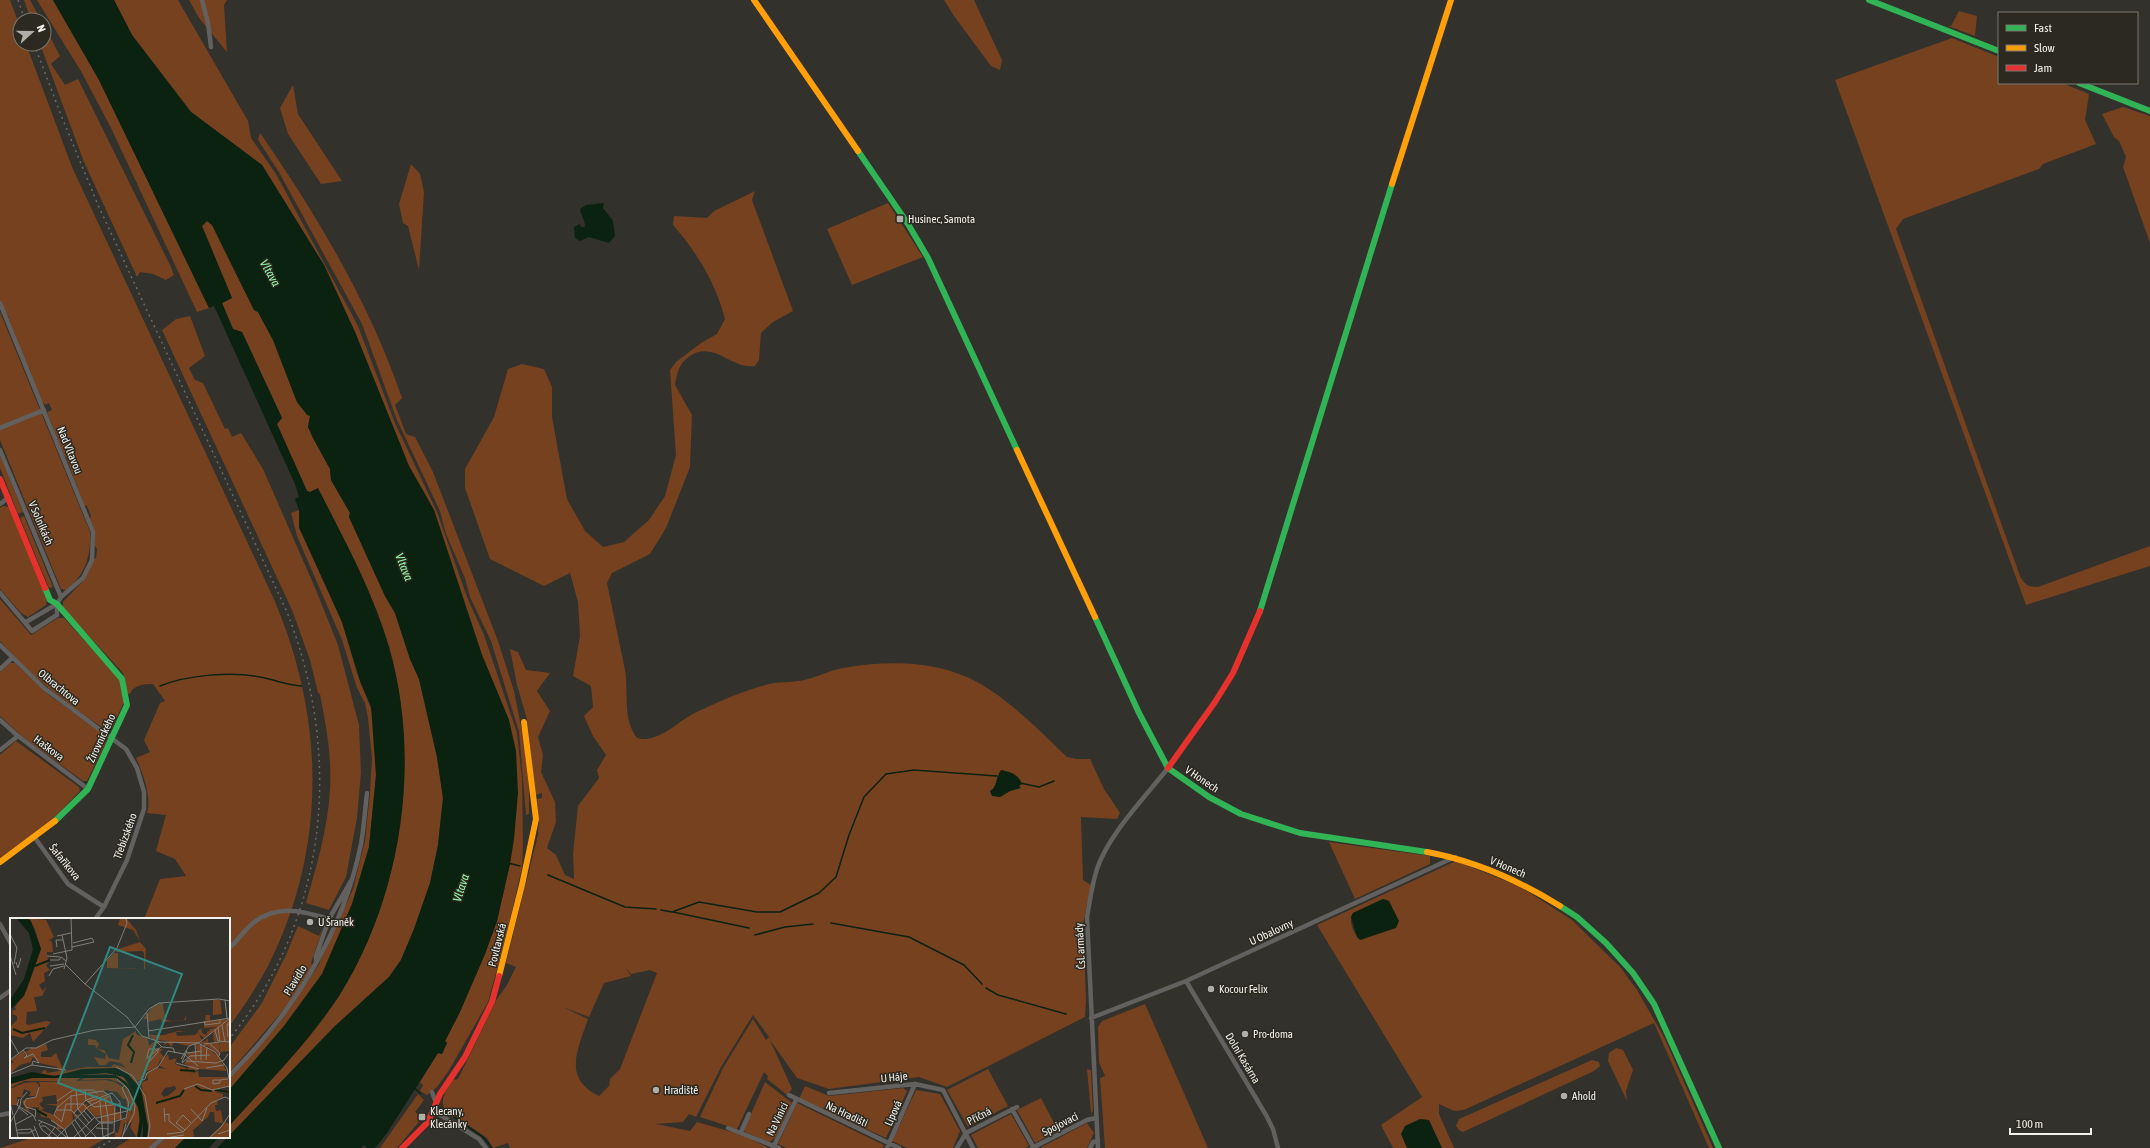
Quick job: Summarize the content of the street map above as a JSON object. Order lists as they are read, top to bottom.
{
  "streets": {
    "street": [
      "Nad Vltavou",
      "V Solníkách",
      "Olbrachtova",
      "Žirovnického",
      "Haškova",
      "V Honech",
      "Třebízského",
      "Šafaříkova",
      "U Obalovny",
      "Povltavská",
      "Čsl. armády",
      "Plavidlo",
      "Dolní Kasárna",
      "U Háje",
      "Lipová",
      "Na Hradišti",
      "Příčná",
      "Na Vinici",
      "Spojovací"
    ]
  },
  "crossings": [
    ["Nad Vltavou", "V Solníkách"],
    ["V Solníkách", "Žirovnického"],
    ["Olbrachtova", "Žirovnického"],
    ["Olbrachtova", "Třebízského"],
    ["Žirovnického", "Haškova"],
    ["Žirovnického", "Třebízského"],
    ["Žirovnického", "Šafaříkova"],
    ["V Honech", "U Obalovny"],
    ["V Honech", "Čsl. armády"],
    ["Třebízského", "Šafaříkova"],
    ["U Obalovny", "Čsl. armády"],
    ["U Obalovny", "Dolní Kasárna"],
    ["Čsl. armády", "Spojovací"],
    ["U Háje", "Lipová"],
    ["U Háje", "Příčná"],
    ["Lipová", "Na Hradišti"],
    ["Na Hradišti", "Na Vinici"],
    ["Příčná", "Spojovací"]
  ],
  "water": ["Vltava"],
  "places": {
    "transit": ["Husinec, Samota", "Klecany, Klecánky"],
    "other": [
      "U Šraněk",
      "Kocour Felix",
      "Pro-doma",
      "Hradiště",
      "Ahold"
    ]
  },
  "legend": ["Fast", "Slow", "Jam"],
  "scale_bar": "100 m",
  "north": "right"
}
